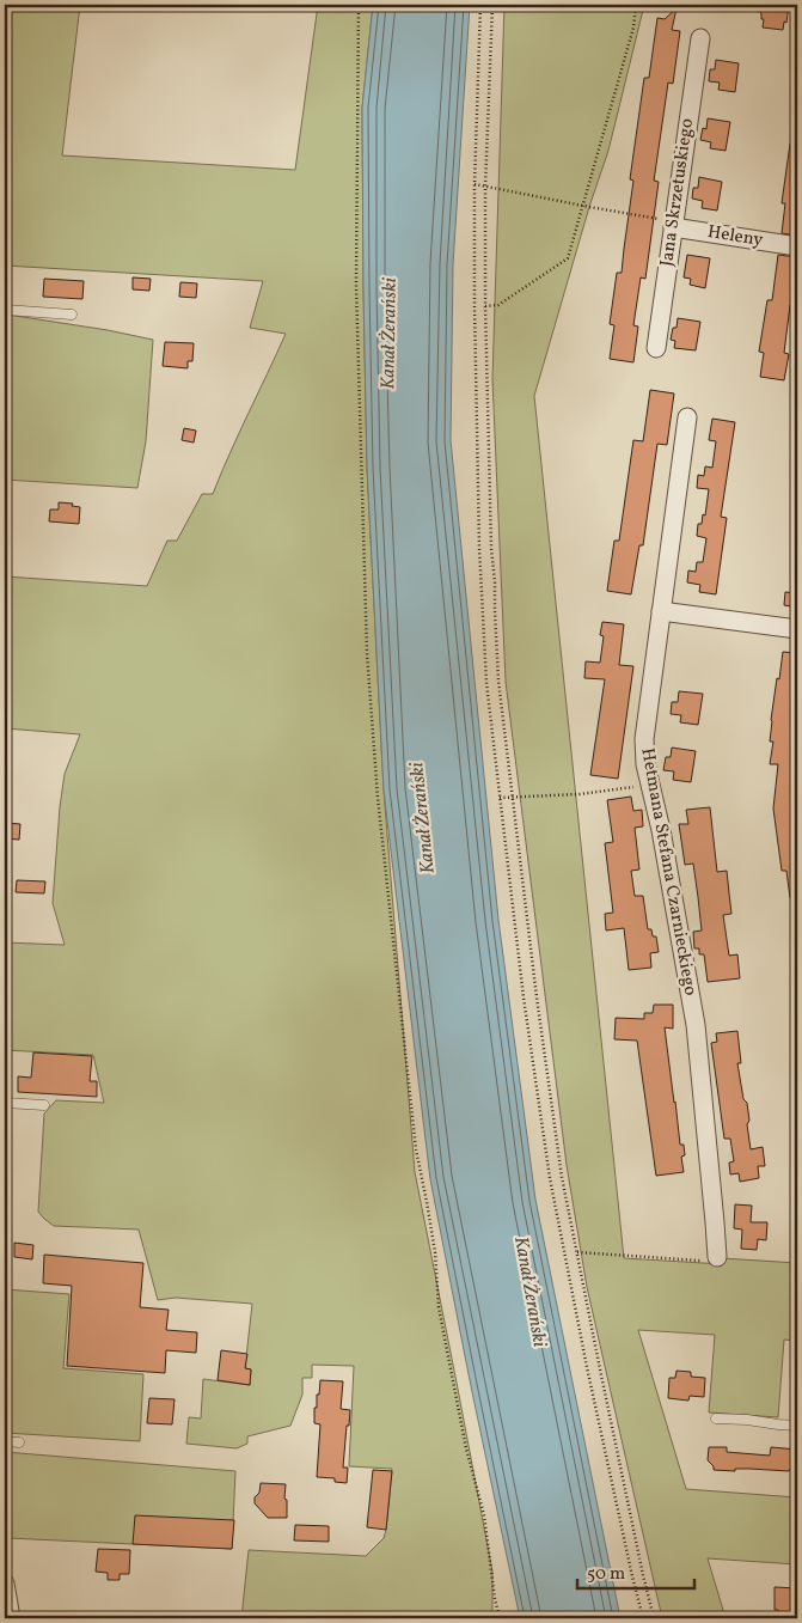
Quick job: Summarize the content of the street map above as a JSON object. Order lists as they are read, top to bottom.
{
  "streets": {
    "street": ["Jana Skrzetuskiego", "Heleny", "Hetmana Stefana Czarnieckiego"]
  },
  "crossings": [
    ["Jana Skrzetuskiego", "Heleny"]
  ],
  "water": ["Kanał Żerański"],
  "scale_bar": "50 m"
}
